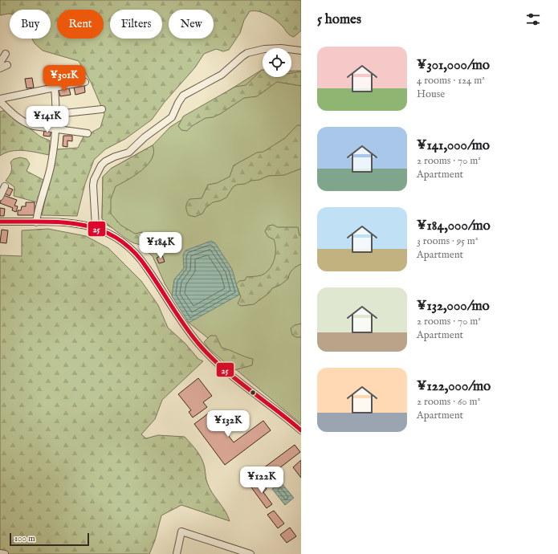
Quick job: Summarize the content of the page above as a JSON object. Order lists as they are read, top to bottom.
{
  "lines": ["transit line 25"],
  "scale_bar": "100 m",
  "page": {
    "heading": "5 homes",
    "chip": [
      "Buy",
      "Rent",
      "Filters",
      "New"
    ],
    "list": [
      {
        "name": "¥301,000/mo",
        "note": "4 rooms · 124 m² · House"
      },
      {
        "name": "¥141,000/mo",
        "note": "2 rooms · 70 m² · Apartment"
      },
      {
        "name": "¥184,000/mo",
        "note": "3 rooms · 95 m² · Apartment"
      },
      {
        "name": "¥132,000/mo",
        "note": "2 rooms · 70 m² · Apartment"
      },
      {
        "name": "¥122,000/mo",
        "note": "2 rooms · 60 m² · Apartment"
      }
    ],
    "price": [
      "¥301K",
      "¥141K",
      "¥184K",
      "¥132K",
      "¥122K"
    ],
    "scale": "100 m"
  }
}
